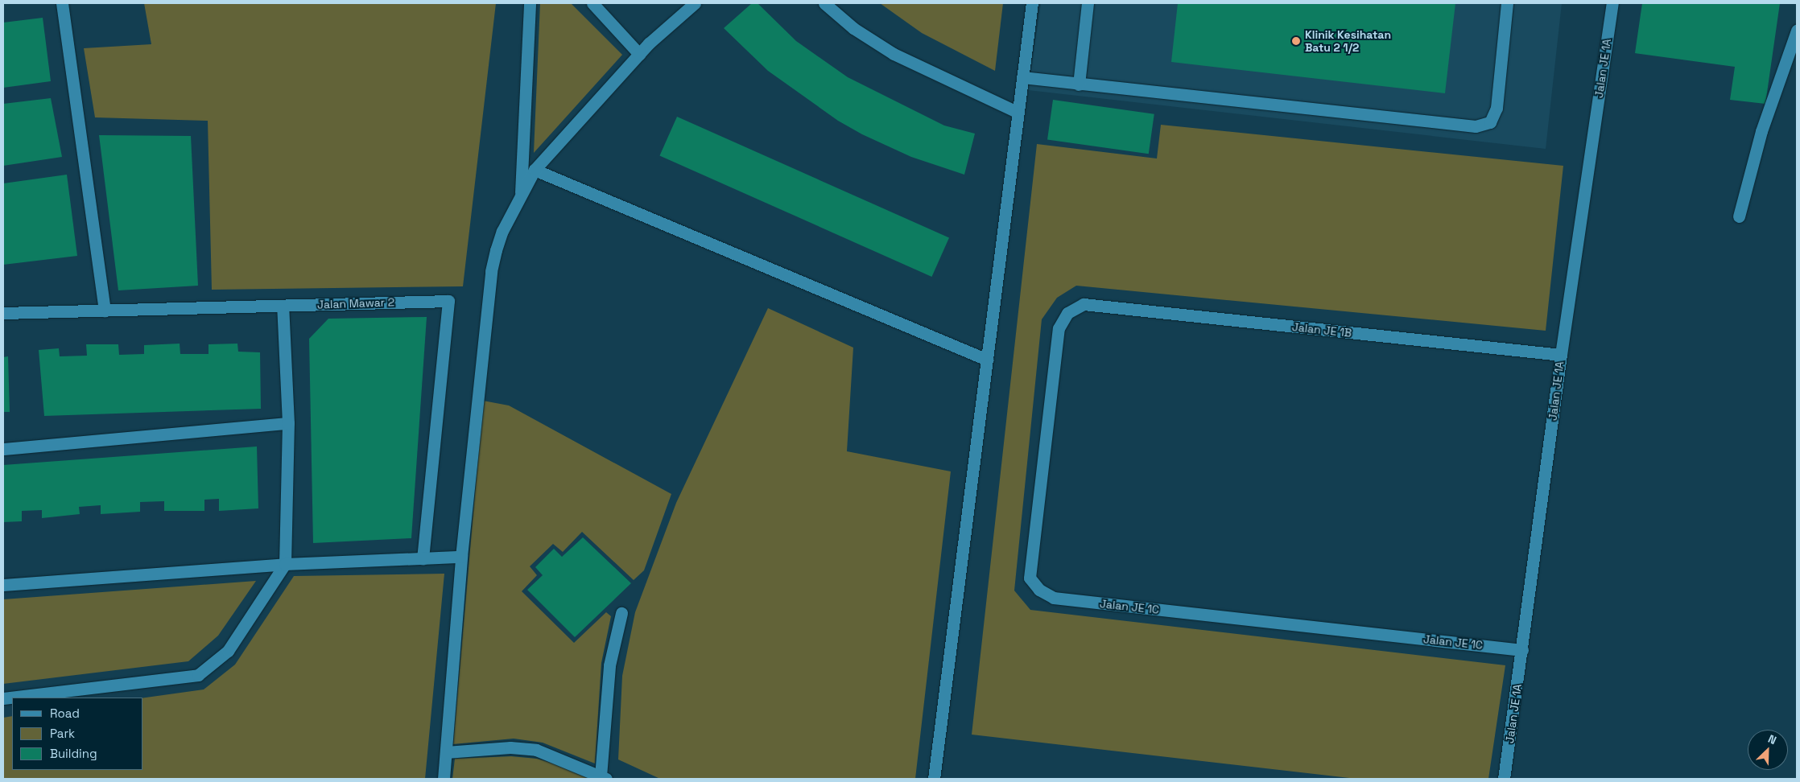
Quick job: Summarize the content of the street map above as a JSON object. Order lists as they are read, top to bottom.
{
  "streets": {
    "street": [
      "Jalan JE 1A",
      "Jalan Mawar 2",
      "Jalan JE 1B",
      "Jalan JE 1C"
    ]
  },
  "crossings": [
    ["Jalan JE 1A", "Jalan JE 1B"],
    ["Jalan JE 1A", "Jalan JE 1C"],
    ["Jalan JE 1B", "Jalan JE 1C"]
  ],
  "places": ["Klinik Kesihatan Batu 2 1/2"],
  "legend": ["Road", "Park", "Building"],
  "north": "top right"
}
